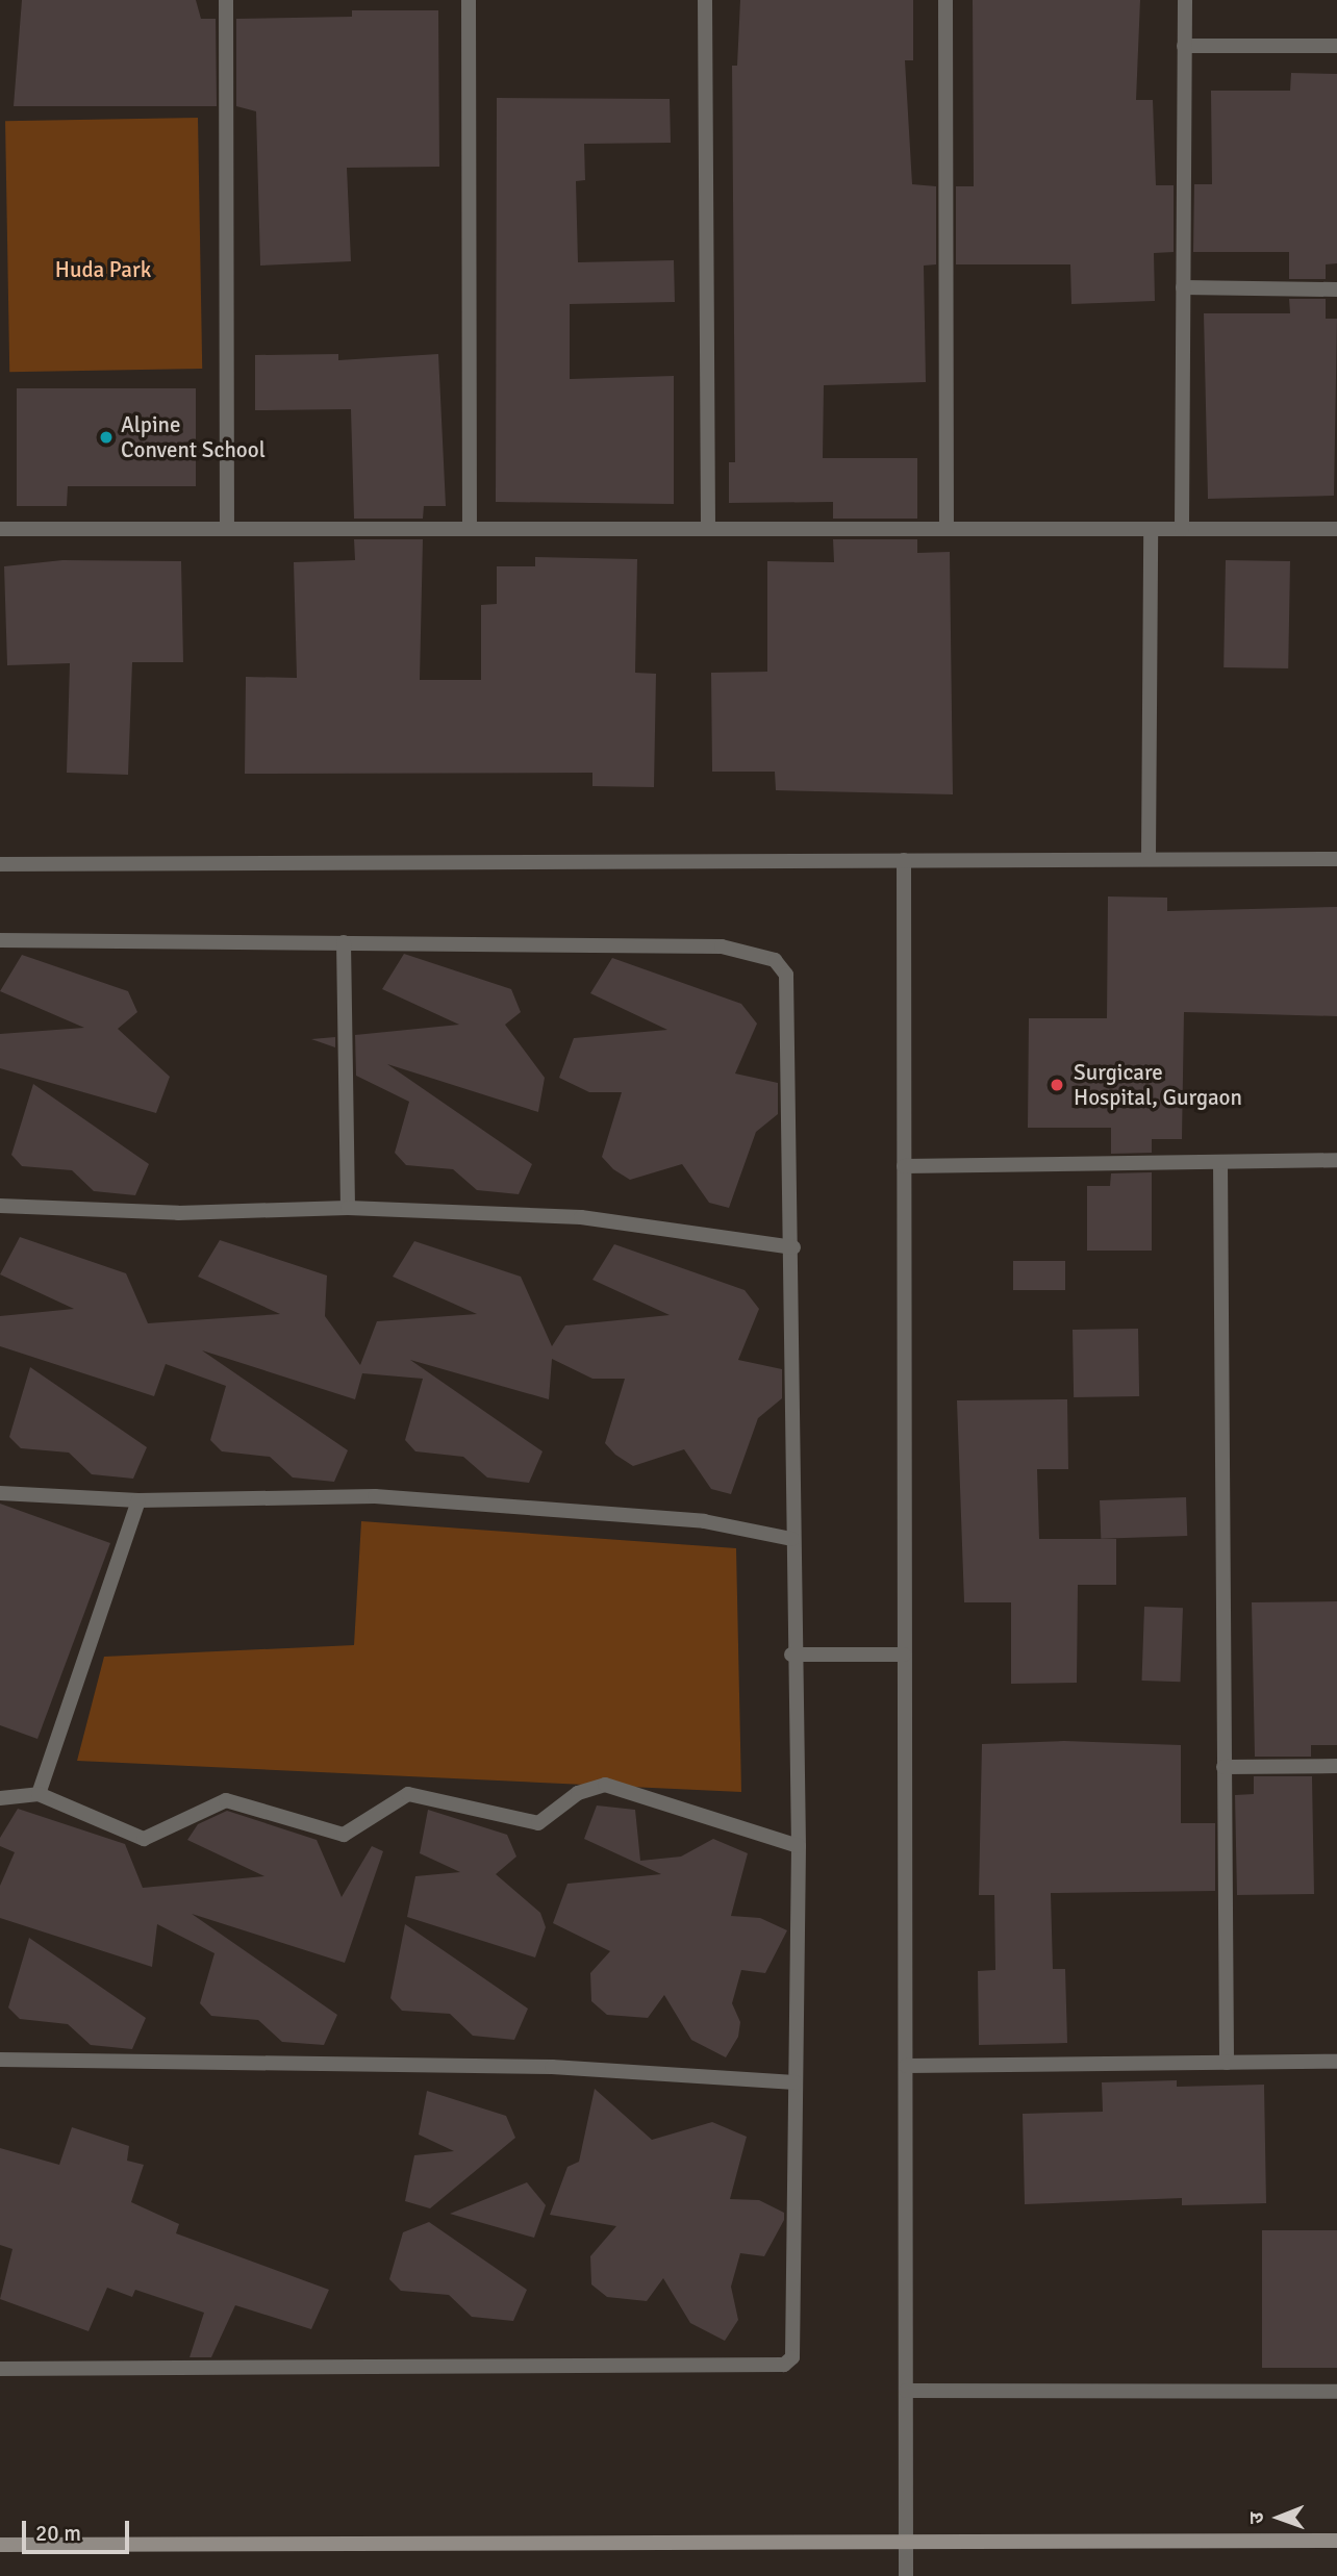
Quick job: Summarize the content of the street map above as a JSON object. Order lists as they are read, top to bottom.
{
  "parks": ["Huda Park"],
  "places": ["Alpine Convent School", "Surgicare Hospital, Gurgaon"],
  "scale_bar": "20 m",
  "north": "left"
}
